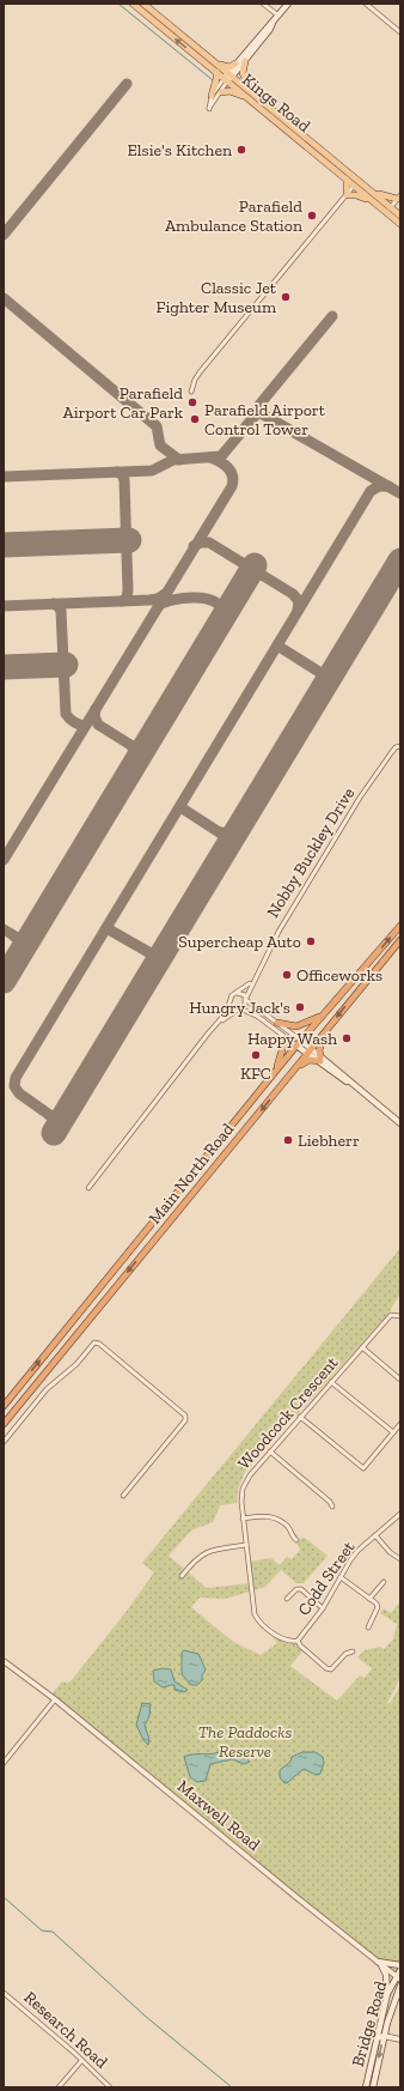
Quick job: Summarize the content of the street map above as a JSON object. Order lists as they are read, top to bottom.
{
  "streets": {
    "highway": ["Main North Road"],
    "main road": ["Kings Road", "Bridge Road"],
    "street": [
      "Nobby Buckley Drive",
      "Woodcock Crescent",
      "Codd Street",
      "Maxwell Road",
      "Research Road"
    ]
  },
  "crossings": [
    ["Woodcock Crescent", "Codd Street"],
    ["Maxwell Road", "Bridge Road"]
  ],
  "parks": ["The Paddocks Reserve"],
  "places": [
    "Elsie's Kitchen",
    "Parafield Ambulance Station",
    "Classic Jet Fighter Museum",
    "Parafield Airport Car Park",
    "Parafield Airport Control Tower",
    "Supercheap Auto",
    "Officeworks",
    "Hungry Jack's",
    "Happy Wash",
    "KFC",
    "Liebherr"
  ]
}
